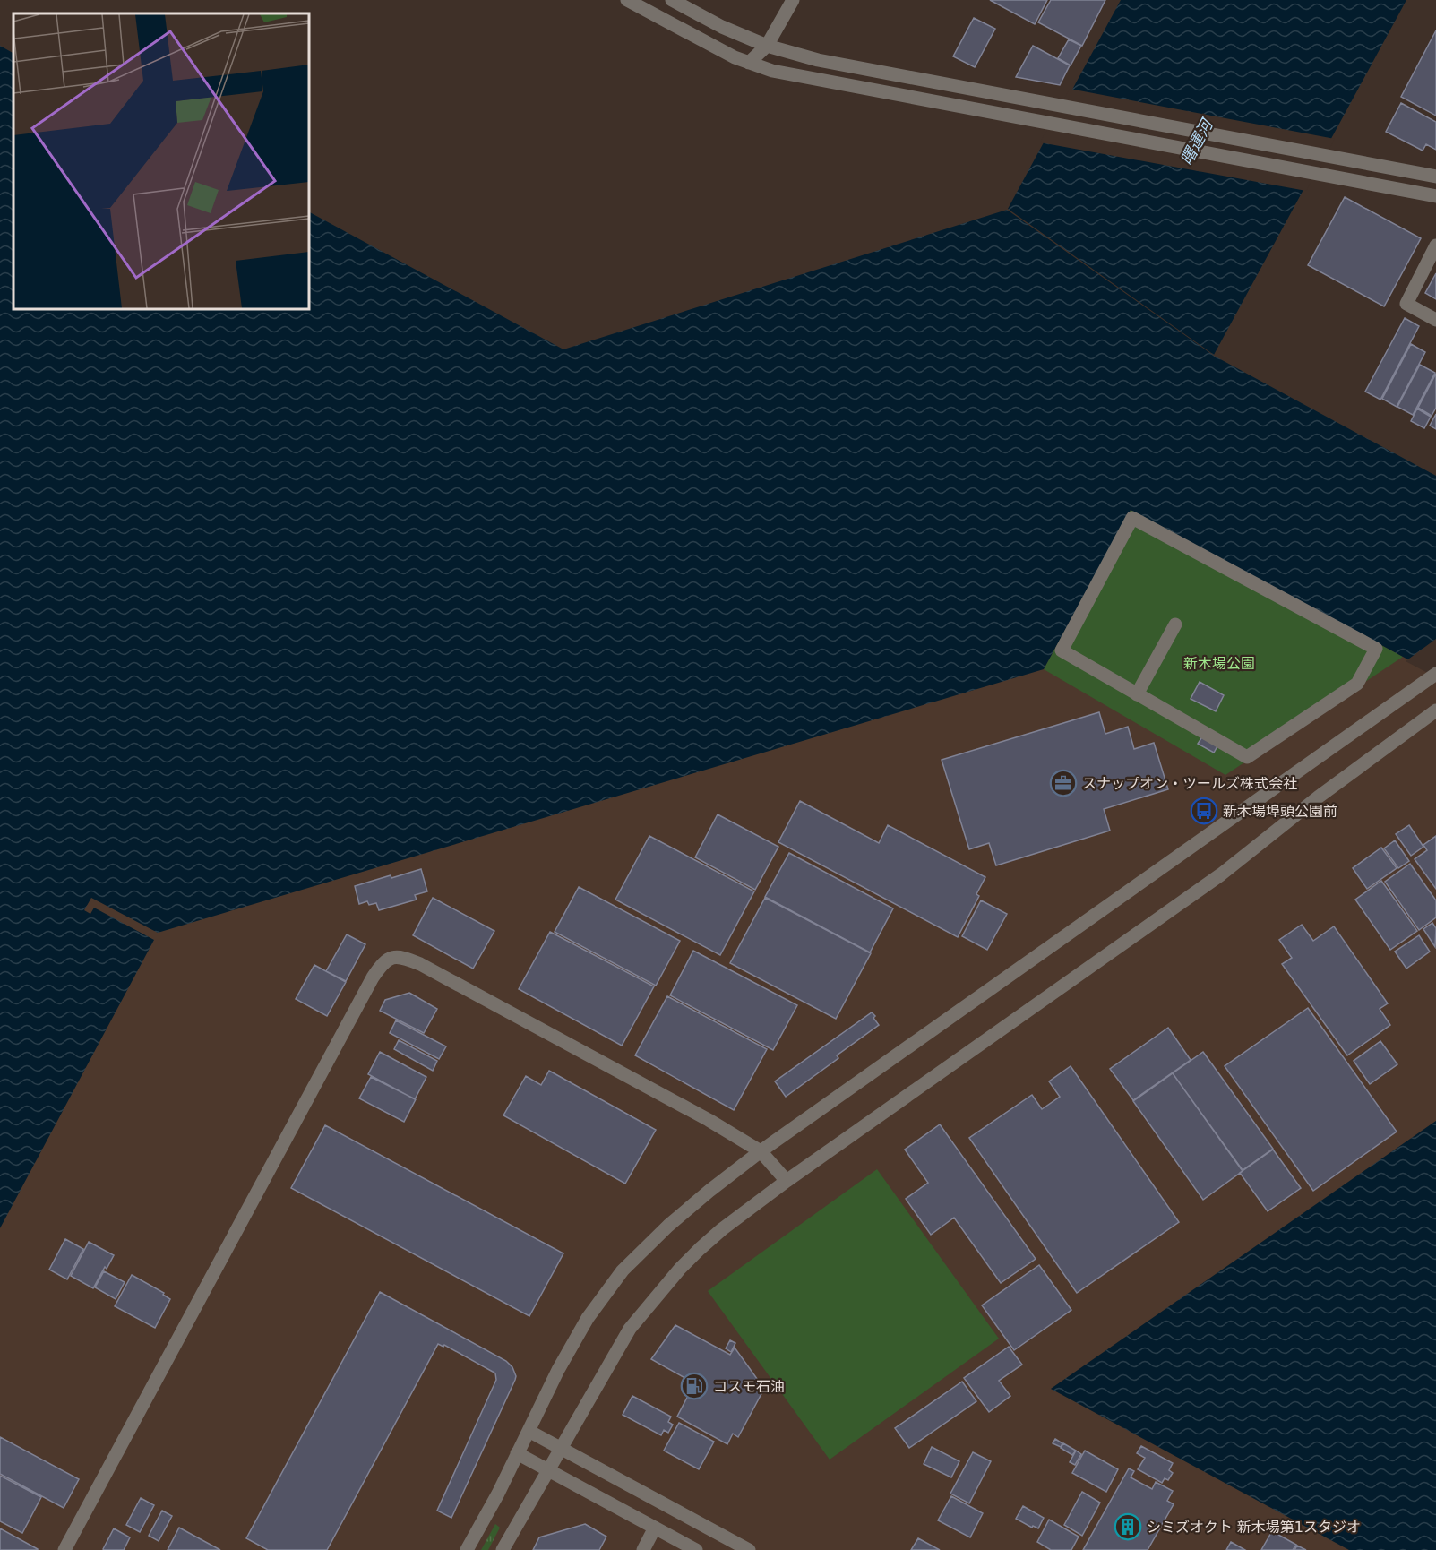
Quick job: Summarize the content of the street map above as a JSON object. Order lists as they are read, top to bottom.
{
  "water": ["曙運河"],
  "parks": ["新木場公園"],
  "places": {
    "office": ["スナップオン・ツールズ株式会社"],
    "bus stop": ["新木場埠頭公園前"],
    "fuel station": ["コスモ石油"],
    "building": ["シミズオクト 新木場第1スタジオ"]
  }
}
